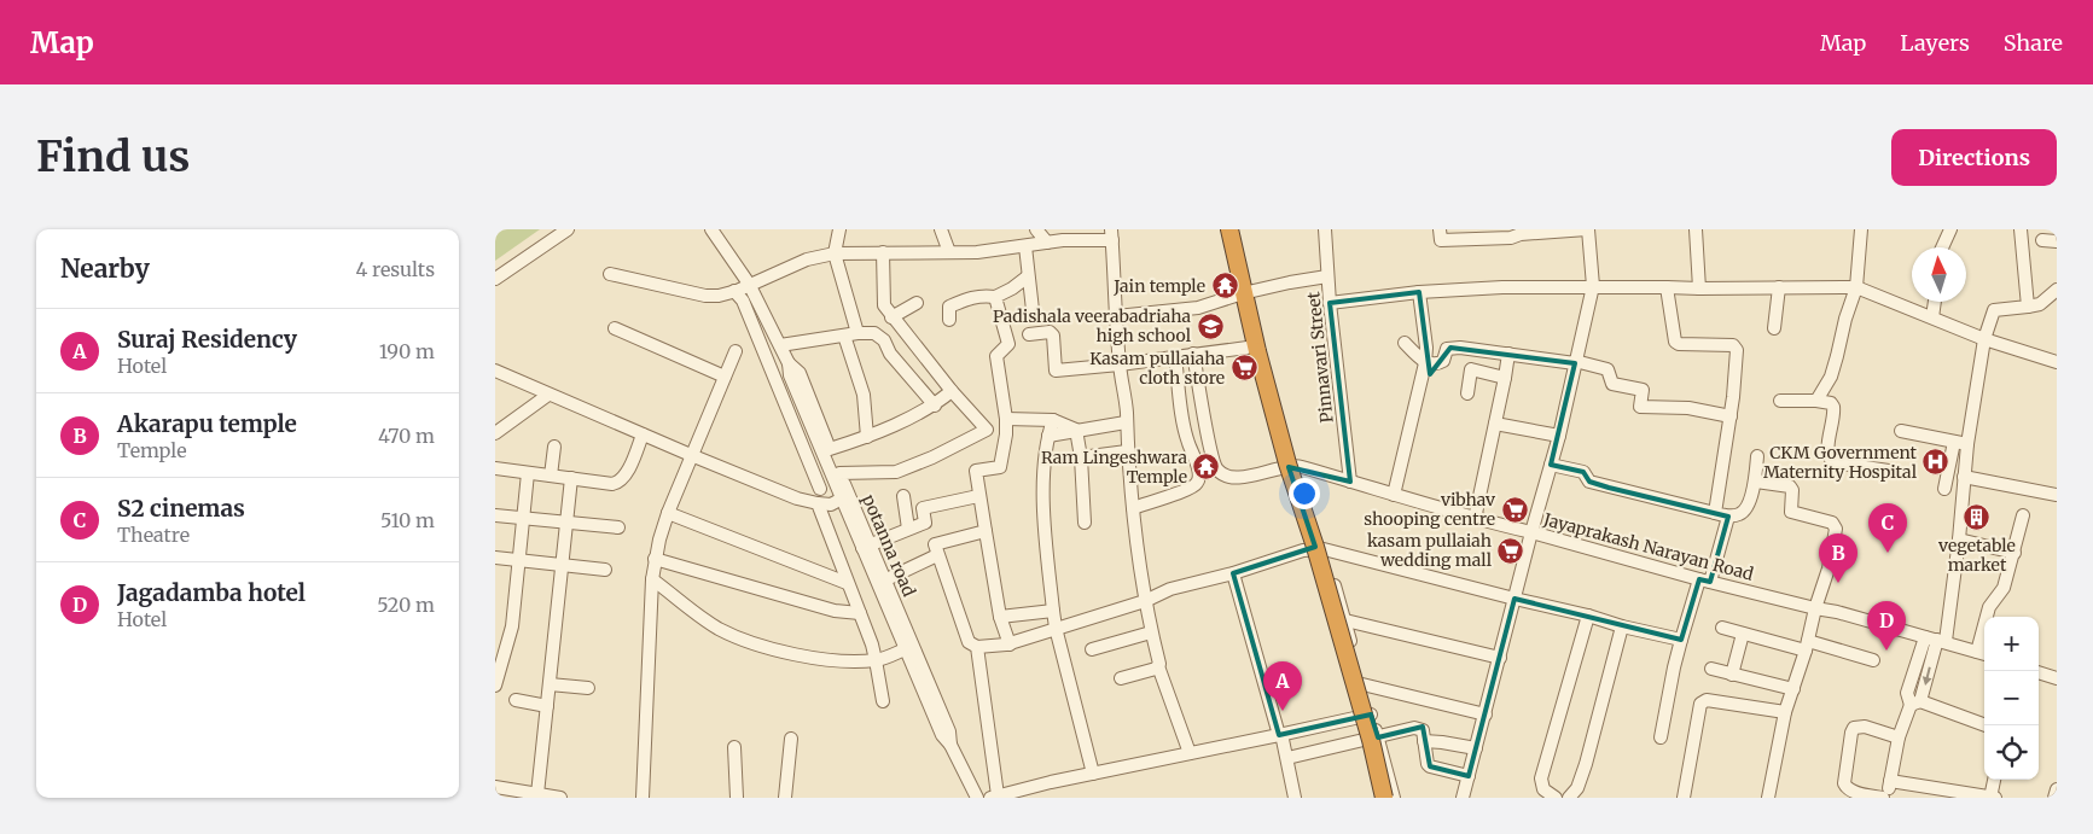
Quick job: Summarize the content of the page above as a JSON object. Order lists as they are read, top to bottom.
{
  "streets": {
    "street": ["Pinnavari Street", "potanna road", "Jayaprakash Narayan Road"]
  },
  "places": {
    "temple": ["Jain temple", "Ram Lingeshwara Temple"],
    "school or university": ["Padishala veerabadriaha high school"],
    "supermarket": ["Kasam pullaiaha cloth store", "vibhav shooping centre", "kasam pullaiah wedding mall"],
    "hospital": ["CKM Government Maternity Hospital"],
    "building": ["vegetable market"]
  },
  "north": "top",
  "page": {
    "header": "Map",
    "nav": ["Map", "Layers", "Share"],
    "buttons": "Directions",
    "title": "Find us",
    "heading": ["Nearby", "4 results"],
    "list": [
      {
        "mark": "A",
        "name": "Suraj Residency",
        "note": "Hotel",
        "value": "190 m"
      },
      {
        "mark": "B",
        "name": "Akarapu temple",
        "note": "Temple",
        "value": "470 m"
      },
      {
        "mark": "C",
        "name": "S2 cinemas",
        "note": "Theatre",
        "value": "510 m"
      },
      {
        "mark": "D",
        "name": "Jagadamba hotel",
        "note": "Hotel",
        "value": "520 m"
      }
    ],
    "pins": [
      "C",
      "B",
      "D",
      "A"
    ],
    "map_buttons": ["+", "−"]
  }
}
